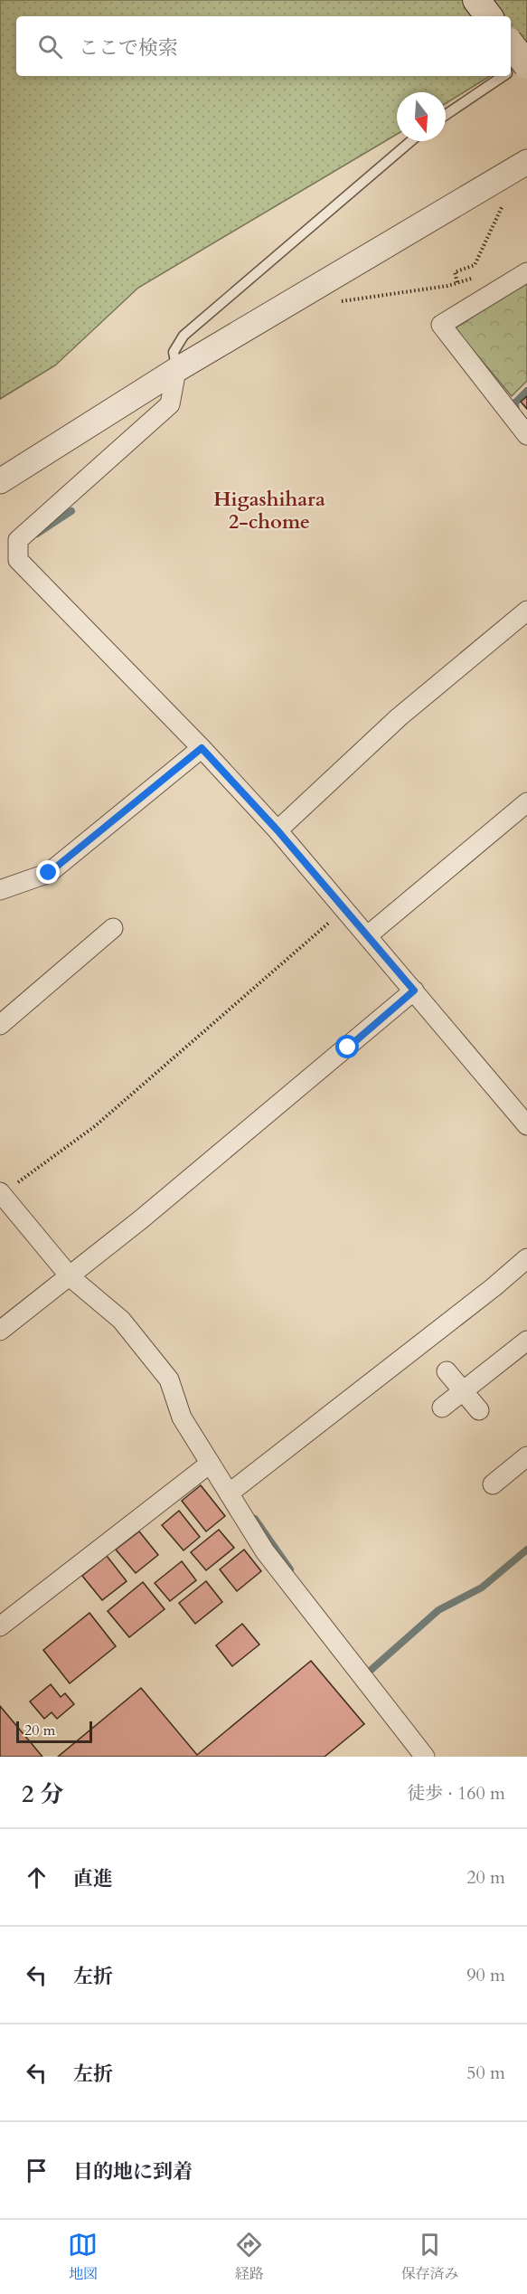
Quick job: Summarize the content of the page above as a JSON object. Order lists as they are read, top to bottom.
{
  "districts": ["Higashihara 2-chome"],
  "scale_bar": "20 m",
  "north": "bottom",
  "page": {
    "search": "ここで検索",
    "scale": "20 m",
    "heading": ["2 分", "徒歩 · 160 m"],
    "list": [
      ["直進", "20 m"],
      ["左折", "90 m"],
      ["左折", "50 m"],
      "目的地に到着"
    ],
    "nav": ["地図", "経路", "保存済み"]
  }
}
